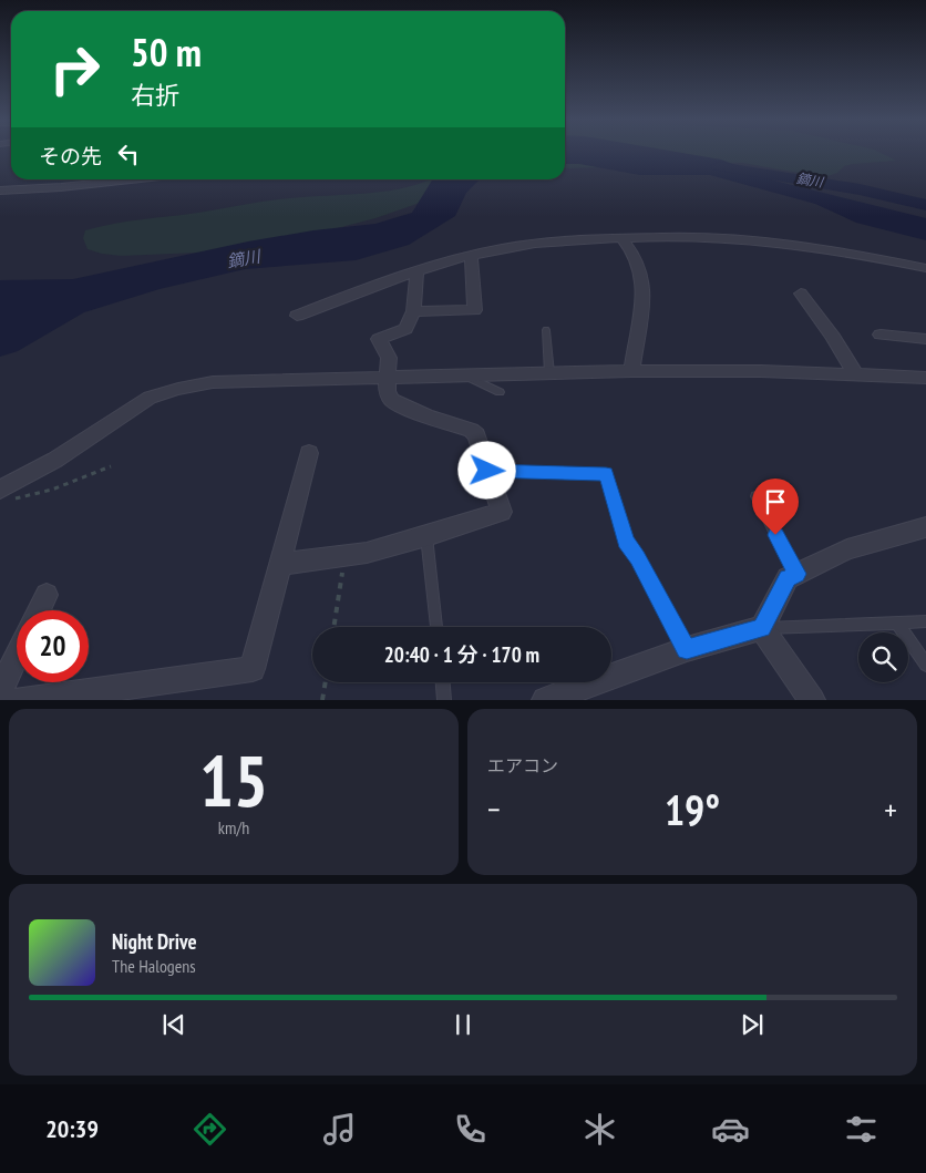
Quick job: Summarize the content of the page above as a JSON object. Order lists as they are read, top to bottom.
{
  "water": ["鏑川"],
  "page": {
    "turn": ["50 m", "右折"],
    "then": "その先",
    "limit": "20",
    "trip": "20:40 · 1 分 · 170 m",
    "tile": [
      ["15", "km/h"],
      "エアコン"
    ],
    "heat": ["−", "19°", "+"],
    "song": ["Night Drive", "The Halogens"],
    "tabs": "20:39"
  }
}
